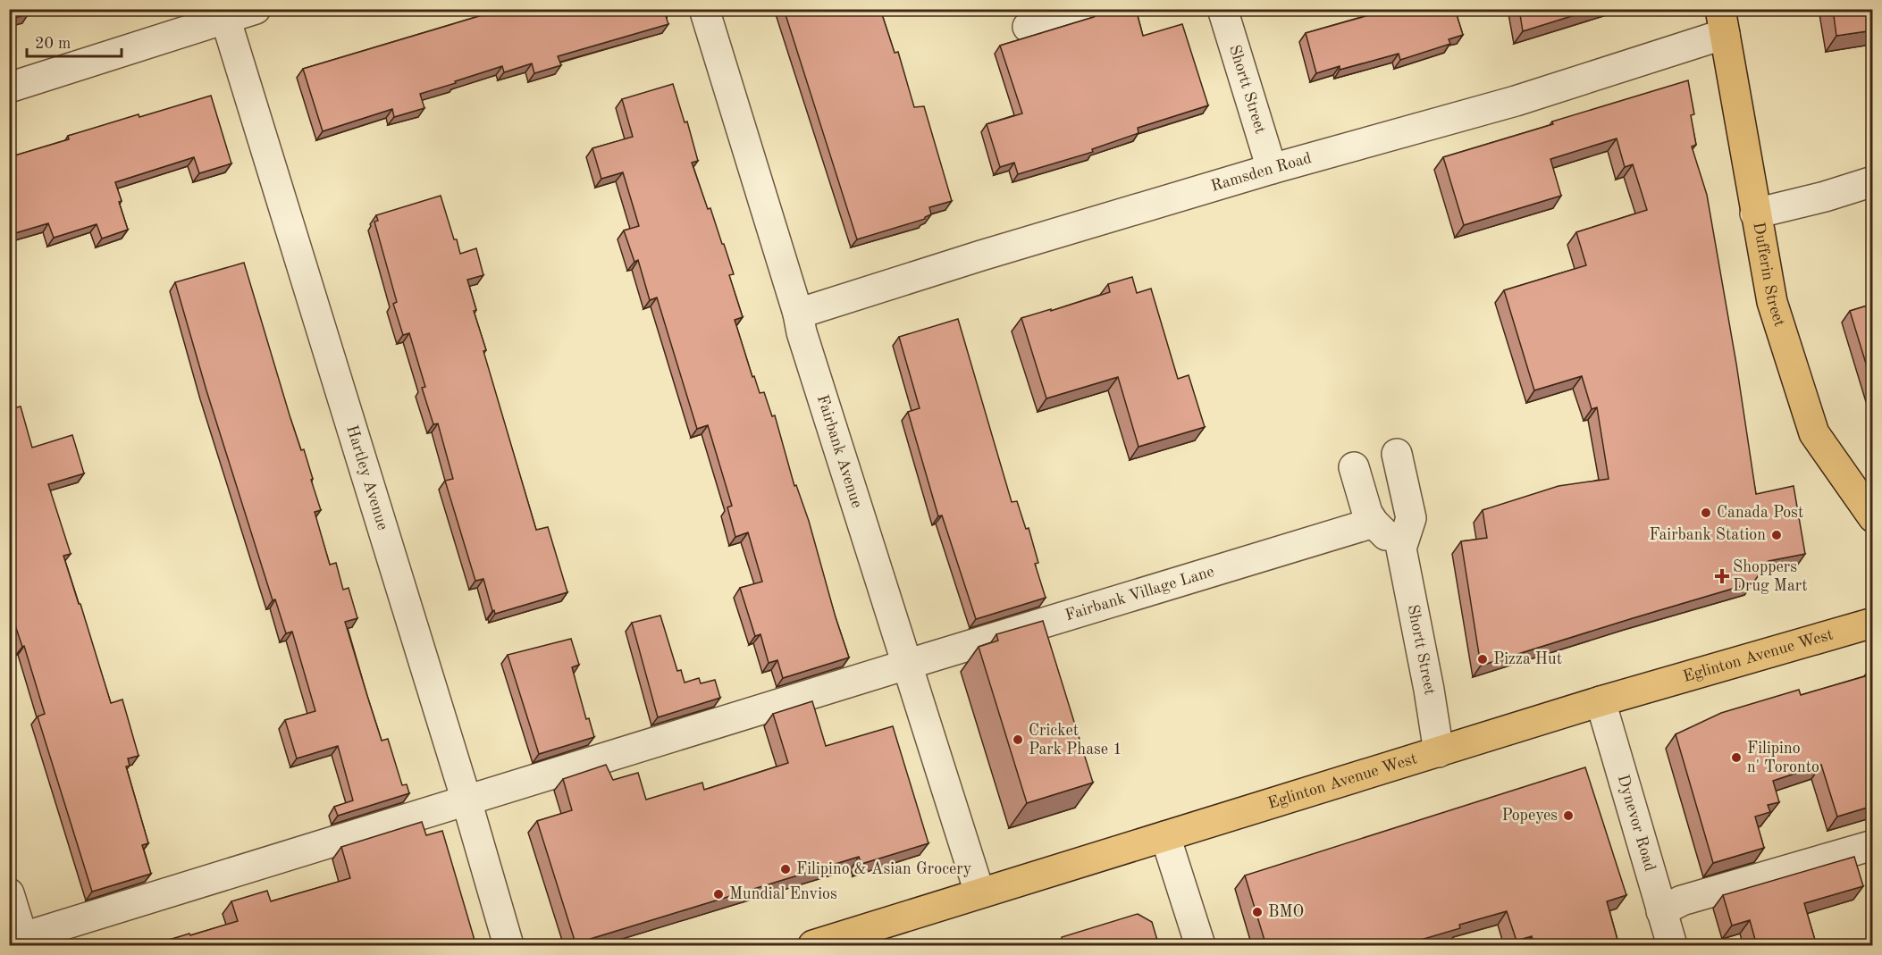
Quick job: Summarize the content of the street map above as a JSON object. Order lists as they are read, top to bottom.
{
  "streets": {
    "main road": ["Dufferin Street", "Eglinton Avenue West"],
    "street": [
      "Shortt Street",
      "Ramsden Road",
      "Fairbank Avenue",
      "Hartley Avenue",
      "Fairbank Village Lane",
      "Dynevor Road"
    ]
  },
  "crossings": [
    ["Shortt Street", "Ramsden Road"],
    ["Shortt Street", "Eglinton Avenue West"],
    ["Ramsden Road", "Dufferin Street"],
    ["Ramsden Road", "Fairbank Avenue"],
    ["Fairbank Avenue", "Fairbank Village Lane"],
    ["Fairbank Avenue", "Eglinton Avenue West"],
    ["Hartley Avenue", "Fairbank Village Lane"],
    ["Eglinton Avenue West", "Dynevor Road"]
  ],
  "places": {
    "other": [
      "Canada Post",
      "Fairbank Station",
      "Pizza Hut",
      "Cricket Park Phase 1",
      "Filipino n' Toronto",
      "Popeyes",
      "Filipino & Asian Grocery",
      "Mundial Envios",
      "BMO"
    ],
    "health": ["Shoppers Drug Mart"]
  },
  "scale_bar": "20 m"
}
